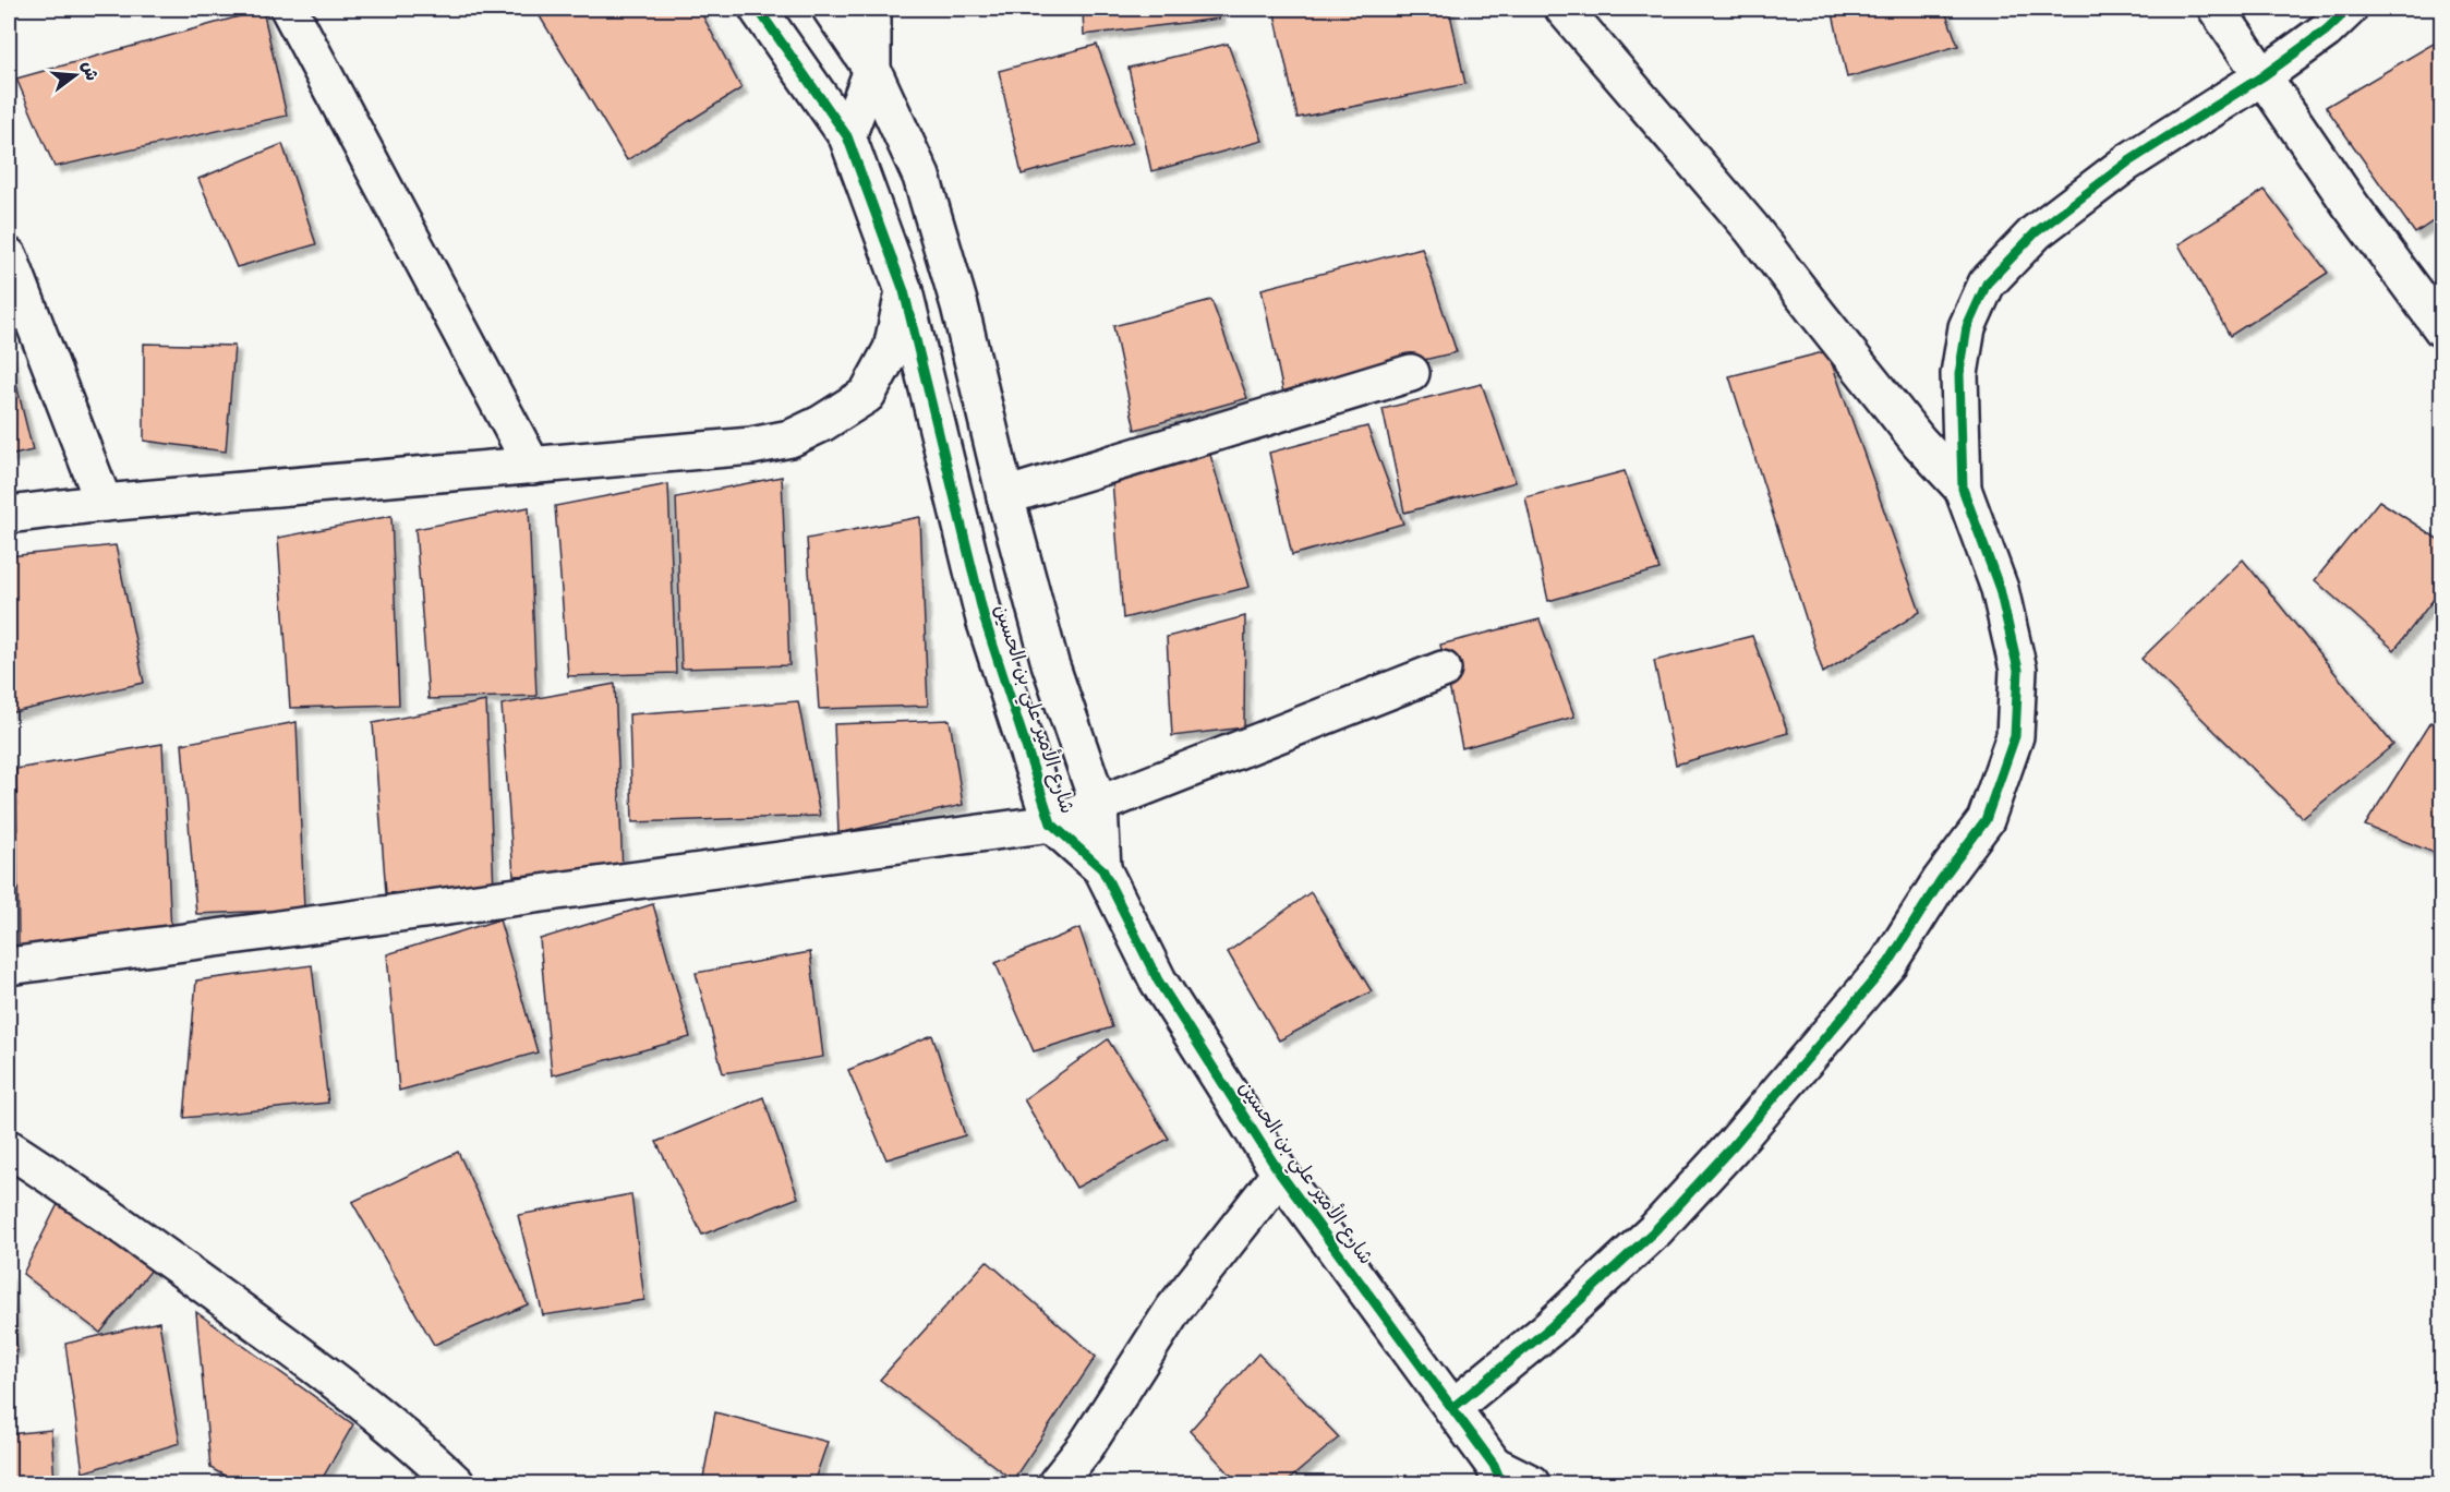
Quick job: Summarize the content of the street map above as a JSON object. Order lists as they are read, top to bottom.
{
  "streets": {
    "street": ["شارع الأمير علي بن الحسين"]
  },
  "north": "right"
}
